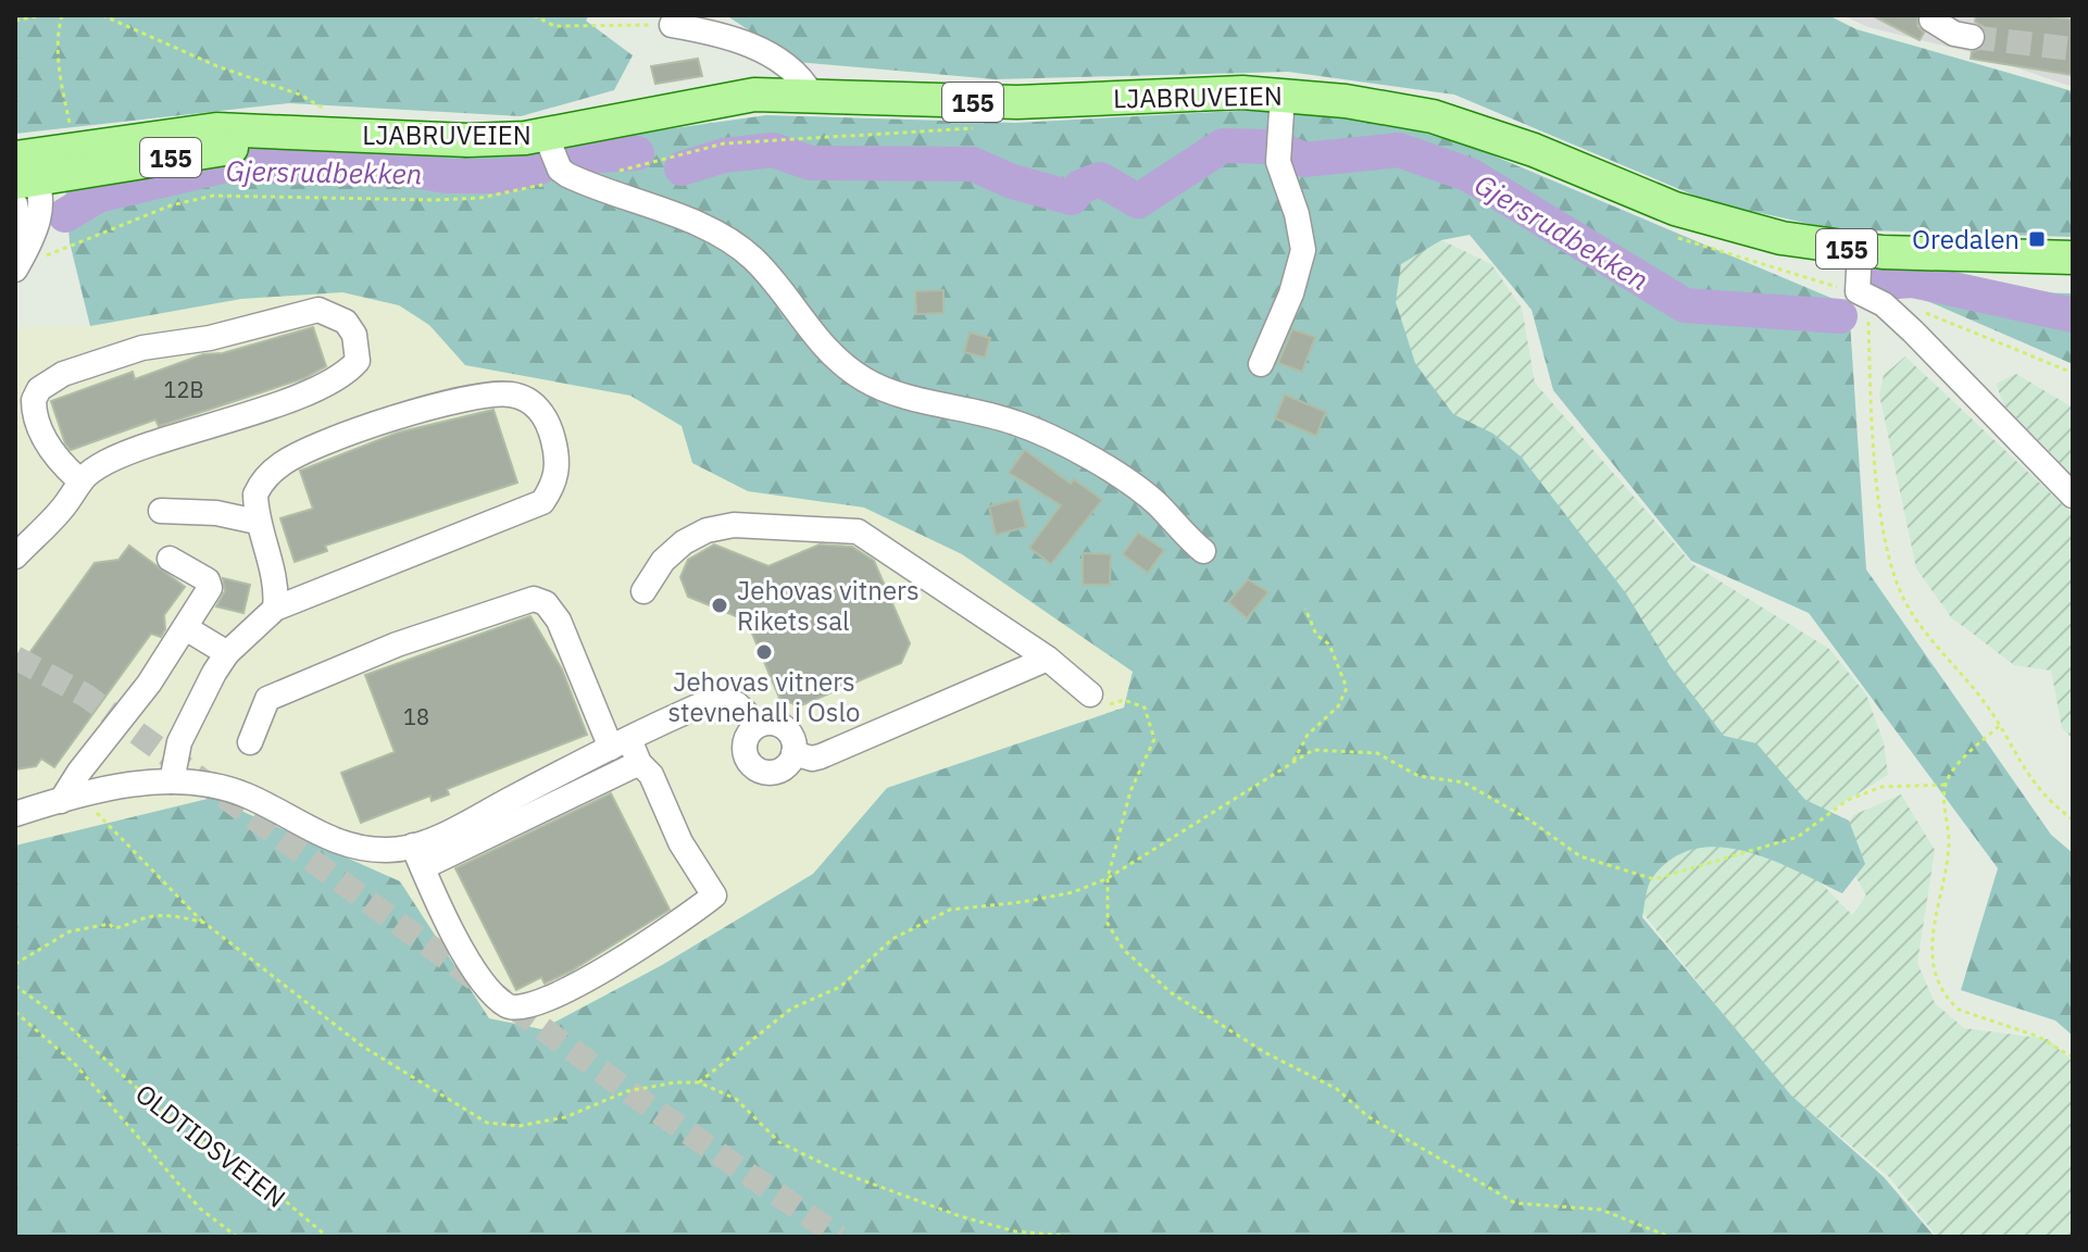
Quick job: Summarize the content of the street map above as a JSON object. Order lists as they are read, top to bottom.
{
  "streets": {
    "main road": ["LJABRUVEIEN", "155"],
    "path": ["OLDTIDSVEIEN"]
  },
  "water": ["Gjersrudbekken"],
  "places": {
    "transit": ["Oredalen"],
    "other": ["Jehovas vitners Rikets sal", "Jehovas vitners stevnehall i Oslo"]
  },
  "house_numbers": ["12B", "18"]
}
